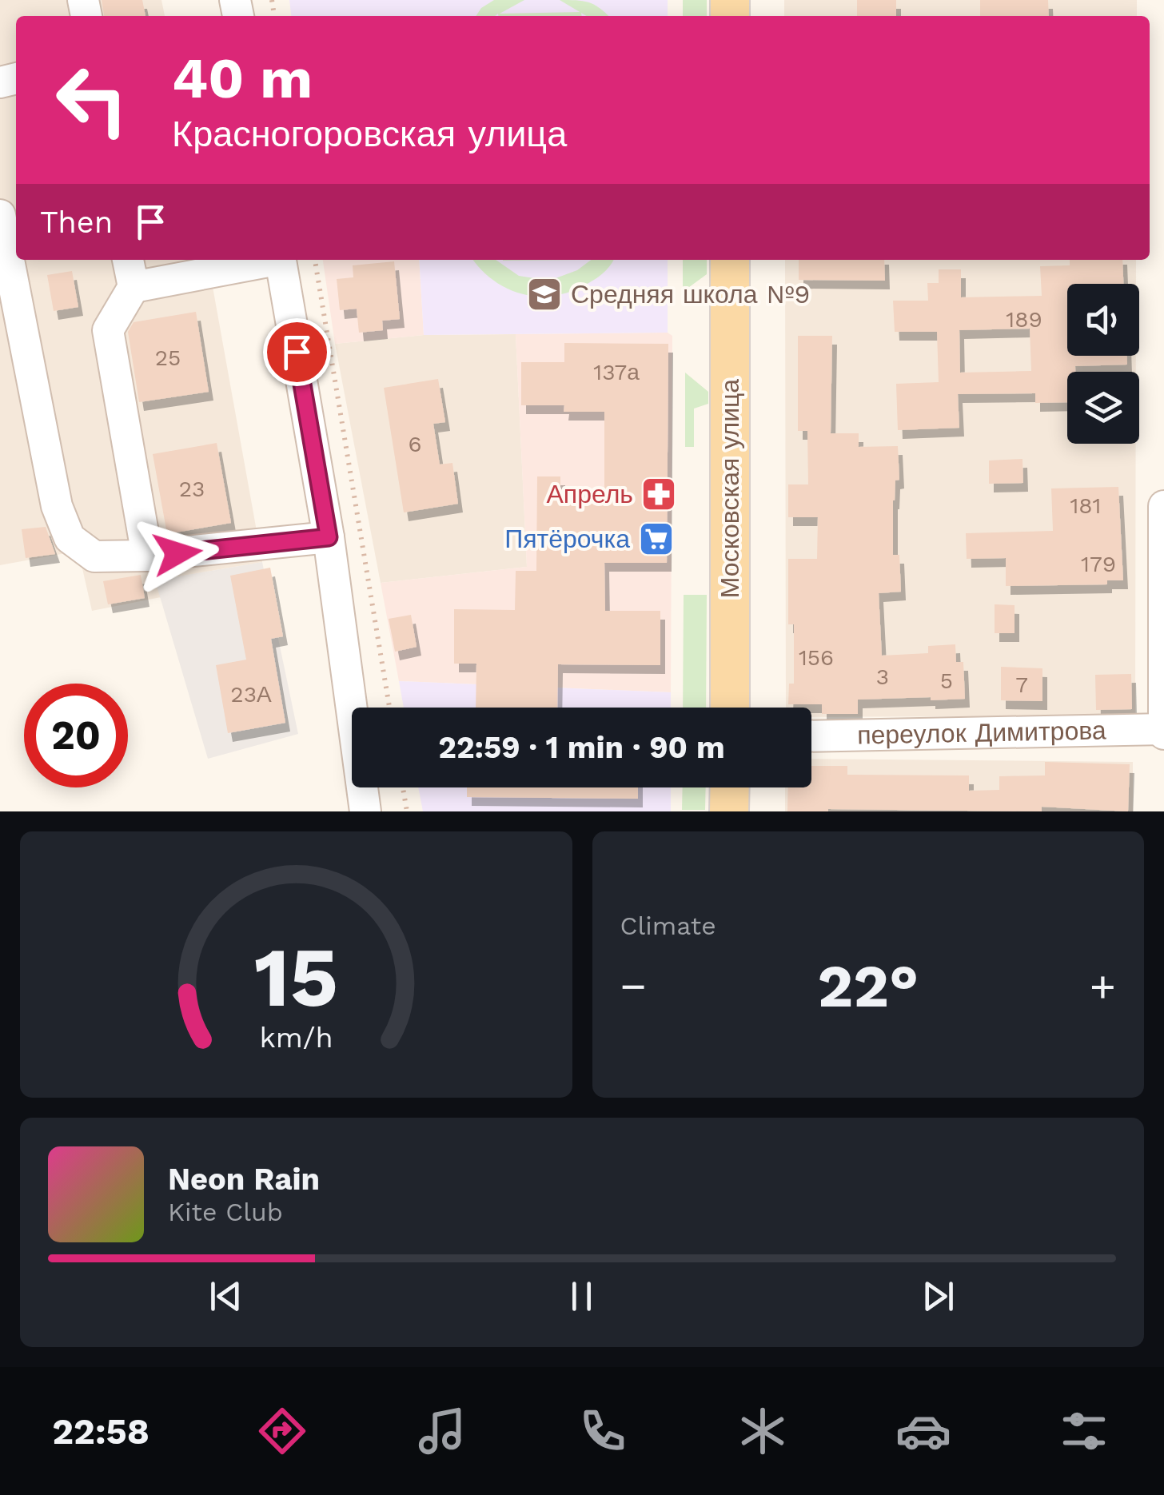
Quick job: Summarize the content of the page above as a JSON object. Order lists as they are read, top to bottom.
{
  "streets": {
    "main road": ["Московская улица"],
    "street": ["переулок Димитрова"]
  },
  "places": {
    "school or university": ["Средняя школа №9"],
    "pharmacy": ["Апрель"],
    "supermarket": ["Пятёрочка"]
  },
  "house_numbers": [
    "189",
    "25",
    "137а",
    "6",
    "23",
    "181",
    "179",
    "156",
    "3",
    "5",
    "7",
    "23А"
  ],
  "page": {
    "turn": ["40 m", "Красногоровская улица"],
    "then": "Then",
    "limit": "20",
    "trip": "22:59 · 1 min · 90 m",
    "tile": "Climate",
    "heat": ["−", "22°", "+"],
    "song": ["Neon Rain", "Kite Club"],
    "tabs": "22:58",
    "gauge": ["15", "km/h"]
  }
}
